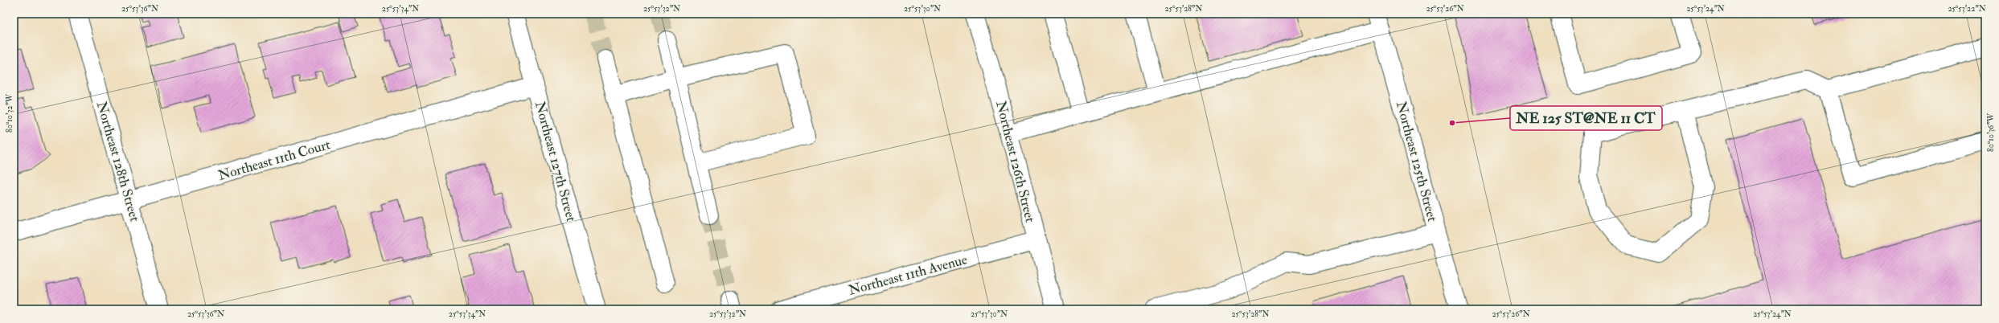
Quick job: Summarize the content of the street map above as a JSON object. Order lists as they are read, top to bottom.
{
  "streets": {
    "street": [
      "Northeast 11th Court",
      "Northeast 128th Street",
      "Northeast 127th Street",
      "Northeast 126th Street",
      "Northeast 125th Street",
      "Northeast 11th Avenue"
    ]
  },
  "crossings": [
    ["Northeast 11th Court", "Northeast 128th Street"],
    ["Northeast 11th Court", "Northeast 127th Street"],
    ["Northeast 126th Street", "Northeast 11th Avenue"]
  ],
  "places": ["NE 125 ST@NE 11 CT"],
  "coordinates": [
    "25°53'36\"N",
    "25°53'34\"N",
    "25°53'32\"N",
    "25°53'30\"N",
    "25°53'28\"N",
    "25°53'26\"N",
    "25°53'24\"N",
    "25°53'22\"N",
    "80°10'32\"W",
    "80°10'36\"W"
  ]
}
